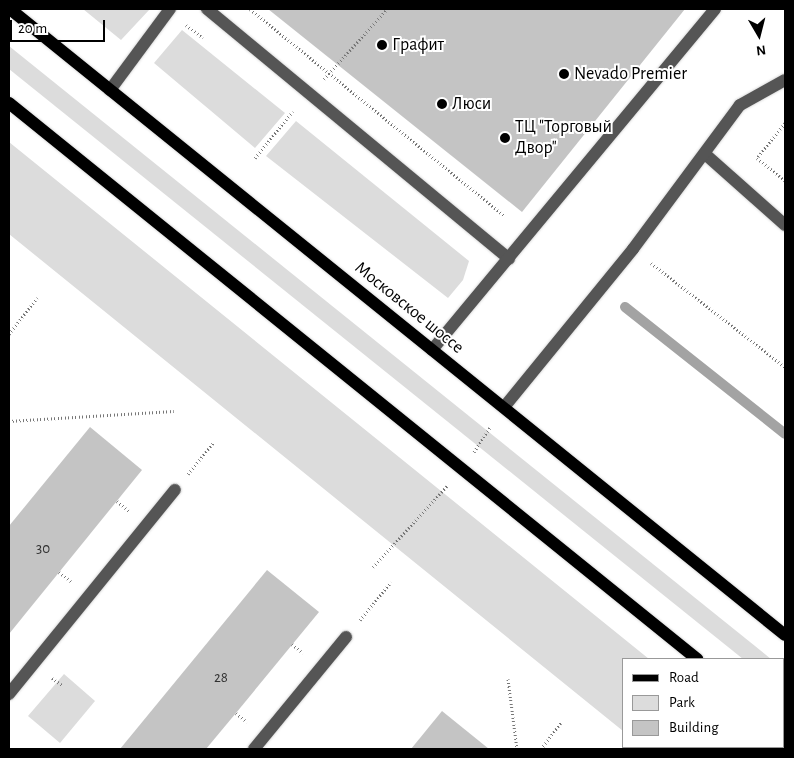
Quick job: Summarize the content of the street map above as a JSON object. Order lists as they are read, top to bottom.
{
  "streets": {
    "main road": ["Московское шоссе"]
  },
  "places": [
    "Графит",
    "Nevado Premier",
    "Люси",
    "ТЦ \"Торговый Двор\""
  ],
  "house_numbers": ["30", "28"],
  "legend": ["Road", "Park", "Building"],
  "scale_bar": "20 m",
  "north": "bottom"
}
